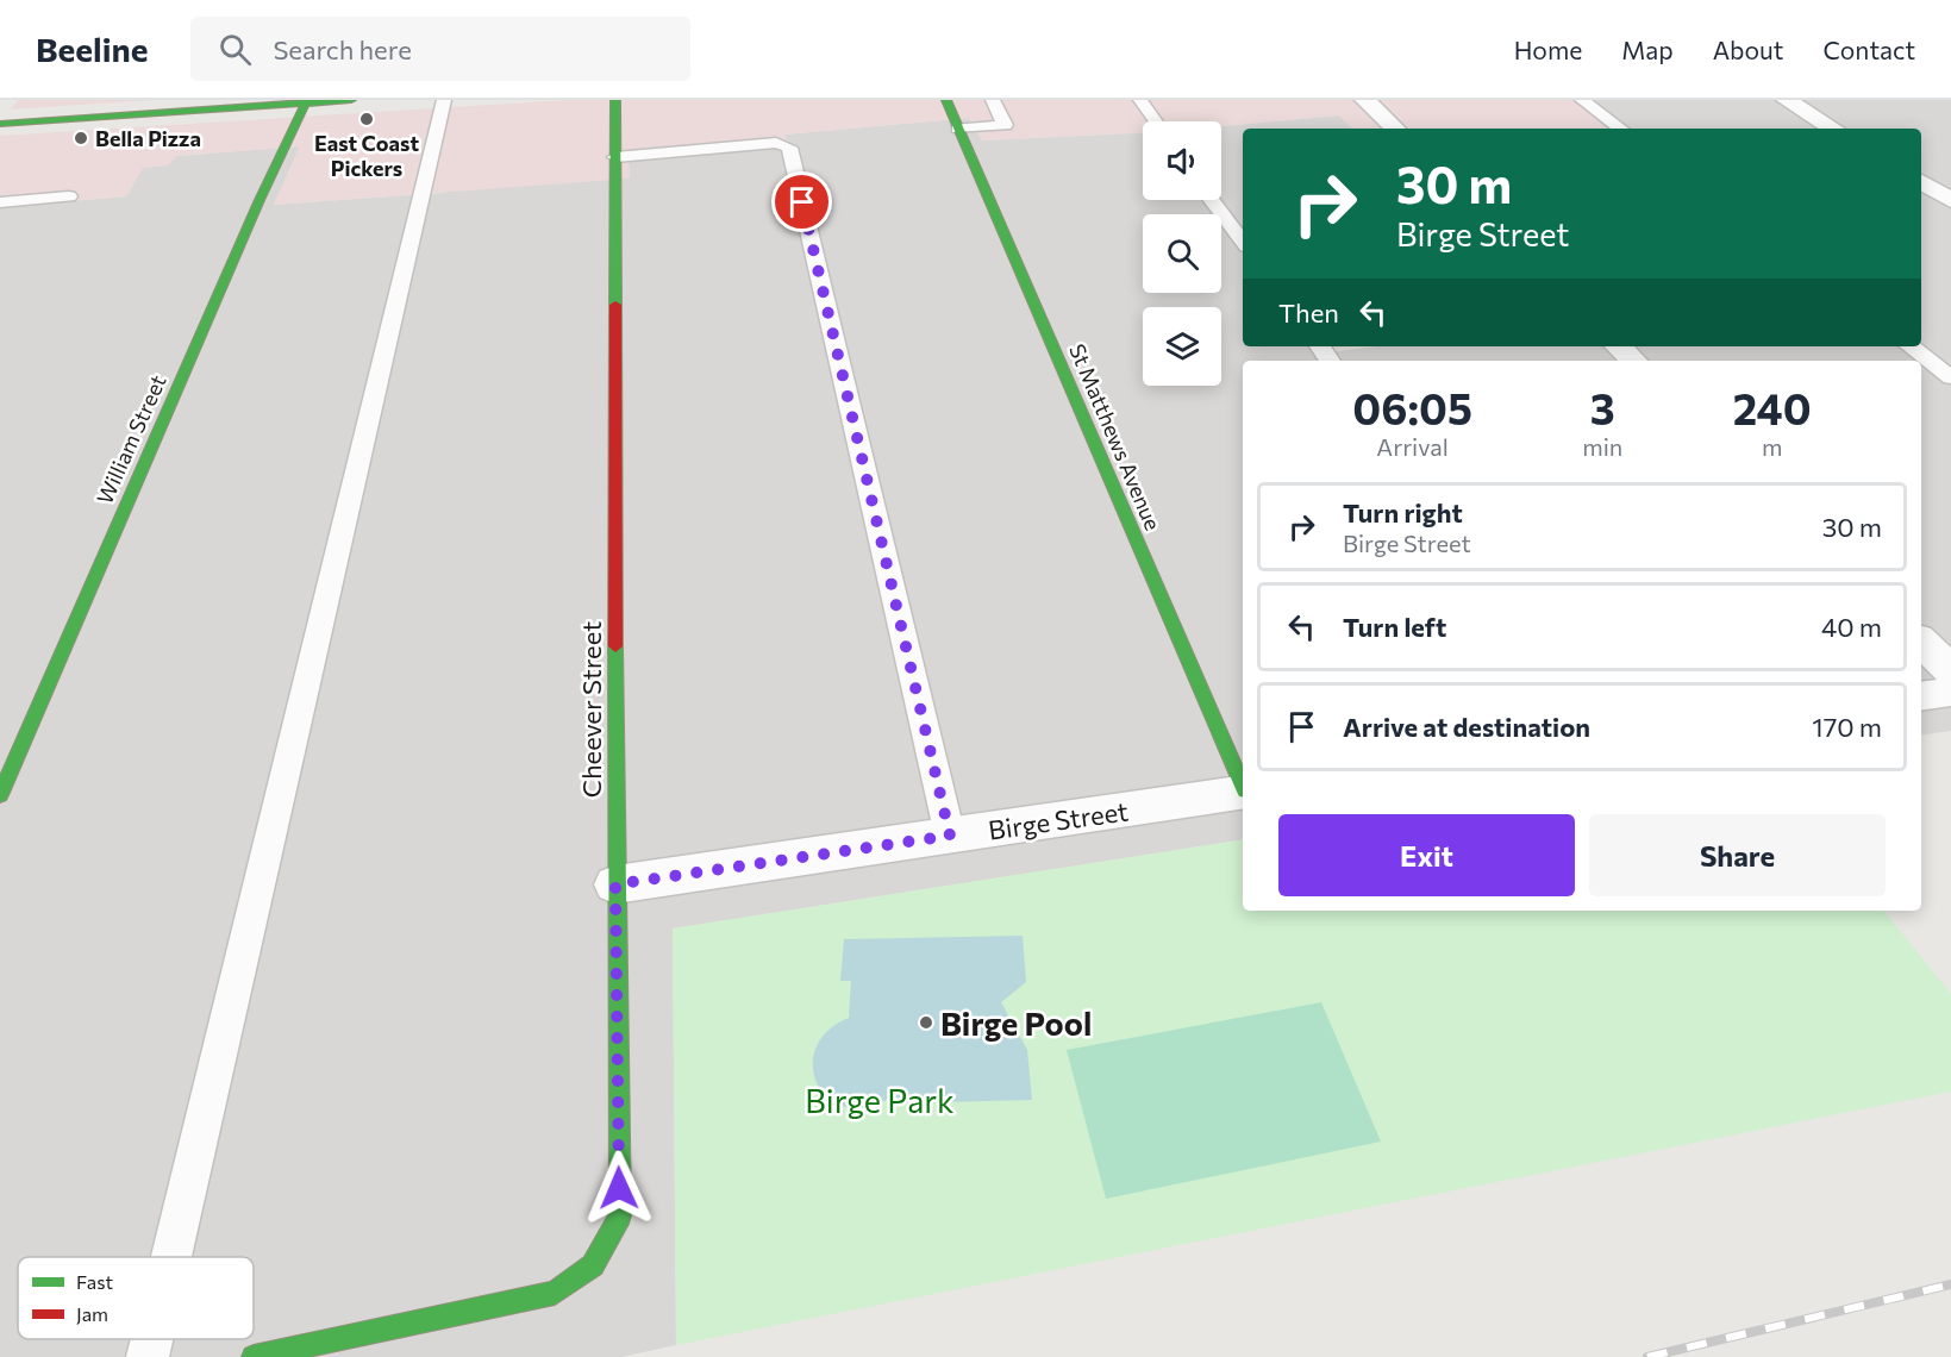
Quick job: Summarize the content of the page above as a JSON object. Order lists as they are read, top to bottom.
{
  "streets": {
    "street": [
      "St Matthews Avenue",
      "William Street",
      "Cheever Street",
      "Birge Street"
    ]
  },
  "crossings": [
    ["Cheever Street", "Birge Street"]
  ],
  "parks": ["Birge Park"],
  "places": ["East Coast Pickers", "Bella Pizza", "Birge Pool"],
  "legend": ["Fast", "Jam"],
  "page": {
    "header": "Beeline",
    "search": "Search here",
    "nav": [
      "Home",
      "Map",
      "About",
      "Contact"
    ],
    "turn": ["30 m", "Birge Street"],
    "then": "Then",
    "eta": [
      "06:05",
      "Arrival",
      "3",
      "min",
      "240",
      "m"
    ],
    "list": [
      {
        "name": "Turn right",
        "note": "Birge Street",
        "value": "30 m"
      },
      {
        "name": "Turn left",
        "value": "40 m"
      },
      {
        "name": "Arrive at destination",
        "value": "170 m"
      }
    ],
    "buttons": ["Exit", "Share"]
  }
}
